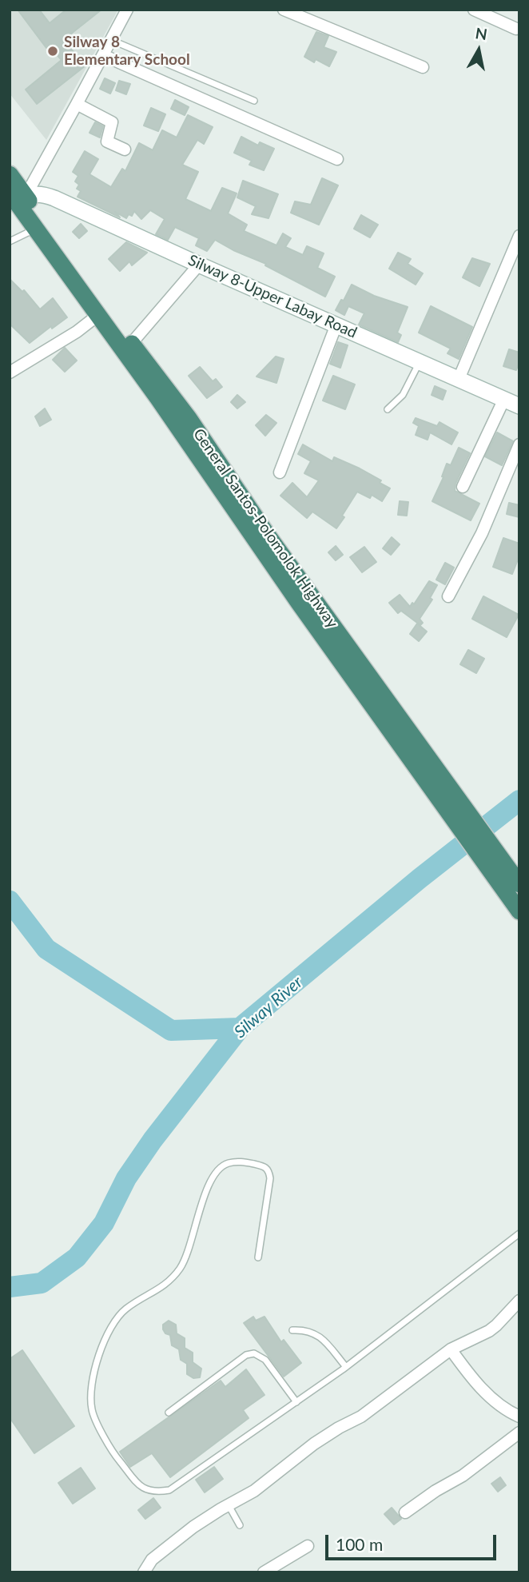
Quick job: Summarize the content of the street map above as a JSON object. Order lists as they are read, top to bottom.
{
  "streets": {
    "highway": ["General Santos-Polomolok Highway"],
    "main road": ["Silway 8-Upper Labay Road"]
  },
  "crossings": [
    ["Silway 8-Upper Labay Road", "General Santos-Polomolok Highway"]
  ],
  "water": ["Silway River"],
  "places": ["Silway 8 Elementary School"],
  "scale_bar": "100 m",
  "north": "top"
}
